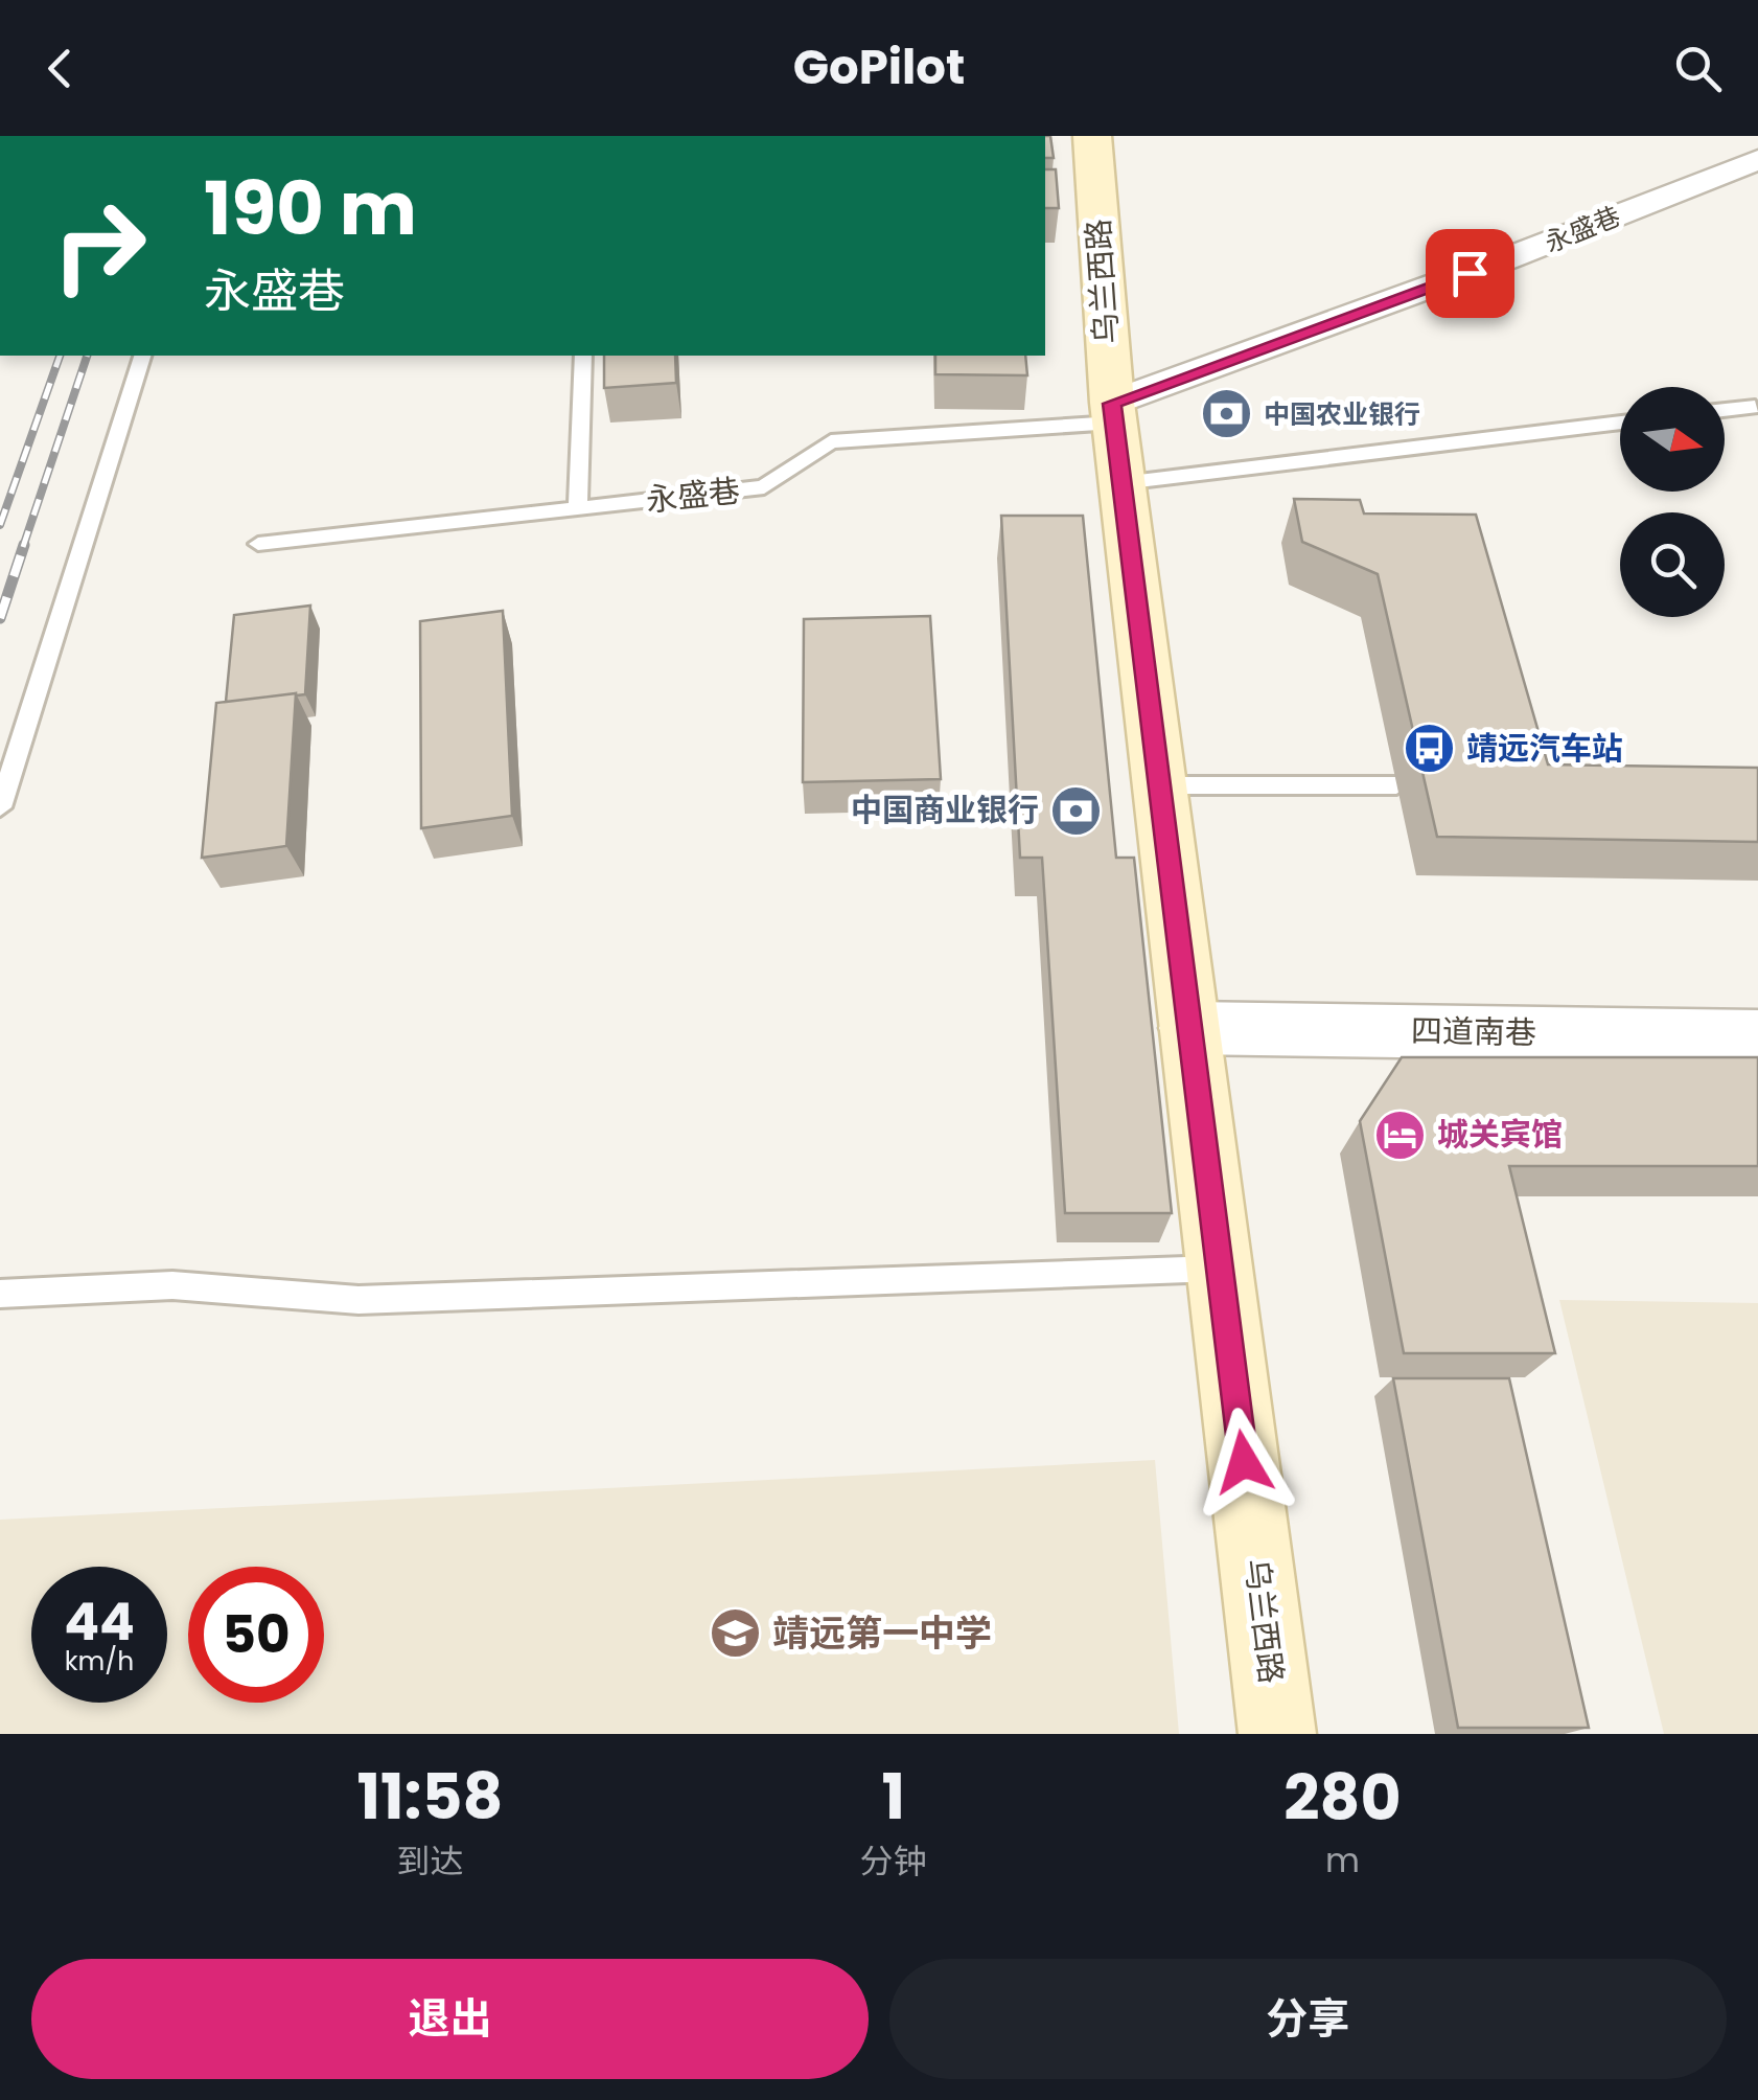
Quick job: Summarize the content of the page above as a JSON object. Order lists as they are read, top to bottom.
{
  "streets": {
    "main road": ["乌兰西路"],
    "street": ["永盛巷", "四道南巷"]
  },
  "crossings": [
    ["永盛巷", "乌兰西路"],
    ["乌兰西路", "四道南巷"]
  ],
  "places": {
    "bank": ["中国农业银行", "中国商业银行"],
    "bus stop": ["靖远汽车站"],
    "hotel": ["城关宾馆"],
    "school or university": ["靖远第一中学"]
  },
  "north": "right",
  "page": {
    "header": "GoPilot",
    "turn": ["190 m", "永盛巷"],
    "speed": "44 km/h",
    "limit": "50",
    "eta": [
      "11:58",
      "到达",
      "1",
      "分钟",
      "280",
      "m"
    ],
    "buttons": ["退出", "分享"]
  }
}
